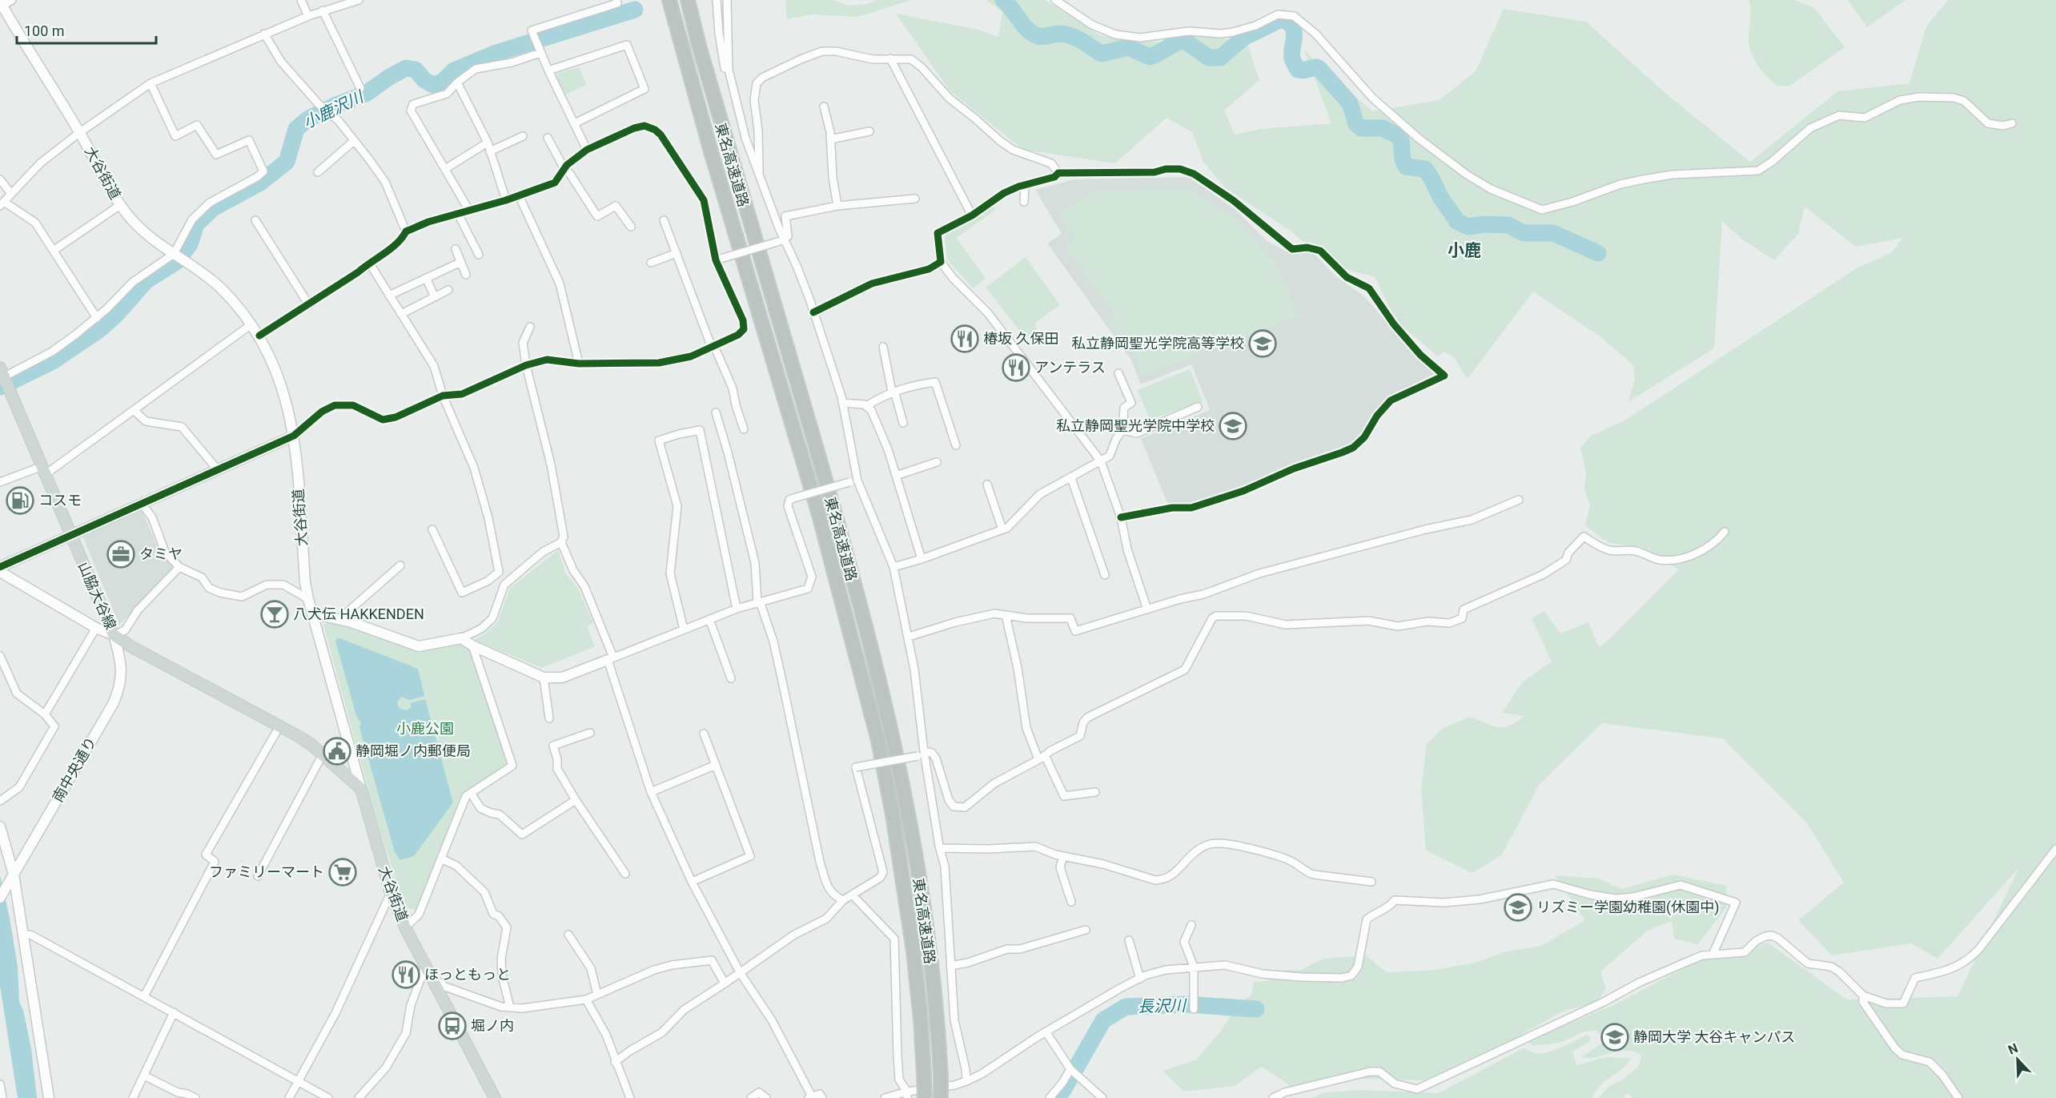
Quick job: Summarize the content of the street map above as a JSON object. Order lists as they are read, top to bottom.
{
  "streets": {
    "highway": ["東名高速道路"],
    "main road": ["大谷街道", "山脇大谷線"],
    "street": ["南中央通り"]
  },
  "crossings": [
    ["大谷街道", "山脇大谷線"],
    ["山脇大谷線", "南中央通り"]
  ],
  "districts": ["小鹿"],
  "water": ["小鹿沢川", "長沢川"],
  "parks": ["小鹿公園"],
  "places": {
    "restaurant": ["椿坂 久保田", "アンテラス", "ほっともっと"],
    "school or university": [
      "私立静岡聖光学院高等学校",
      "私立静岡聖光学院中学校",
      "リズミー学園幼稚園(休園中)",
      "静岡大学 大谷キャンパス"
    ],
    "fuel station": ["コスモ"],
    "office": ["タミヤ"],
    "bar": ["八犬伝 HAKKENDEN"],
    "public building": ["静岡堀ノ内郵便局"],
    "supermarket": ["ファミリーマート"],
    "bus stop": ["堀ノ内"]
  },
  "scale_bar": "100 m",
  "north": "top left"
}
